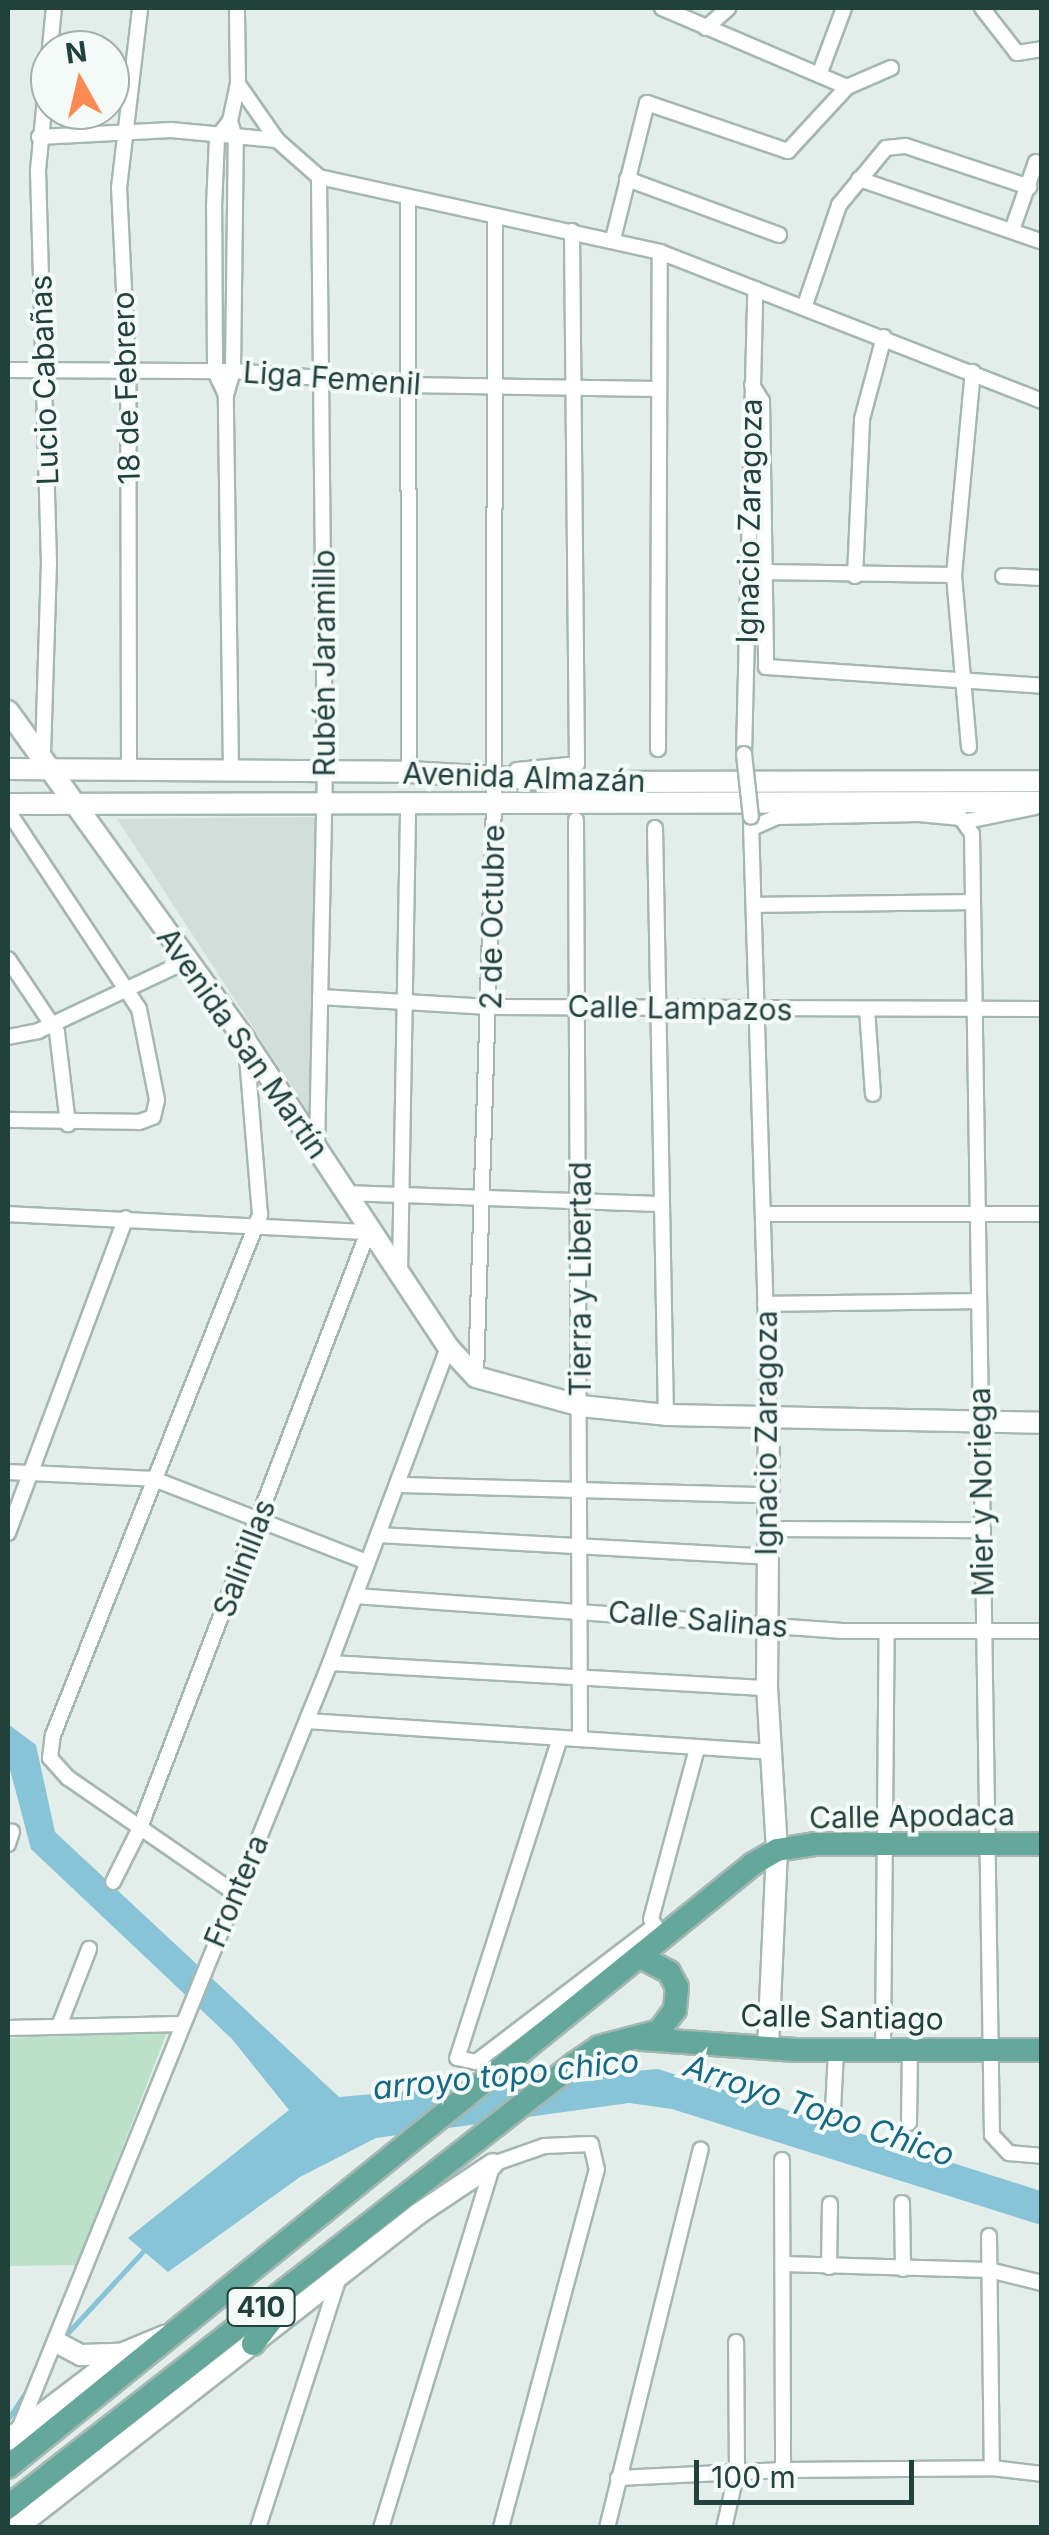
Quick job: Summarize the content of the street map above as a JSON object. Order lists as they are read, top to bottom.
{
  "streets": {
    "main road": ["Calle Apodaca", "Calle Santiago", "410"],
    "street": [
      "Liga Femenil",
      "Lucio Cabañas",
      "18 de Febrero",
      "Ignacio Zaragoza",
      "Rubén Jaramillo",
      "Avenida Almazán",
      "2 de Octubre",
      "Calle Lampazos",
      "Avenida San Martín",
      "Tierra y Libertad",
      "Mier y Noriega",
      "Salinillas",
      "Calle Salinas",
      "Frontera"
    ]
  },
  "crossings": [
    ["Liga Femenil", "Lucio Cabañas"],
    ["Liga Femenil", "18 de Febrero"],
    ["Liga Femenil", "Rubén Jaramillo"],
    ["Liga Femenil", "2 de Octubre"],
    ["Lucio Cabañas", "Avenida Almazán"],
    ["Lucio Cabañas", "Avenida San Martín"],
    ["18 de Febrero", "Avenida Almazán"],
    ["Ignacio Zaragoza", "Calle Lampazos"],
    ["Ignacio Zaragoza", "Calle Salinas"],
    ["Ignacio Zaragoza", "Calle Apodaca"],
    ["Ignacio Zaragoza", "Calle Santiago"],
    ["Rubén Jaramillo", "Avenida Almazán"],
    ["Rubén Jaramillo", "Calle Lampazos"],
    ["Rubén Jaramillo", "Avenida San Martín"],
    ["Avenida Almazán", "2 de Octubre"],
    ["Avenida Almazán", "Avenida San Martín"],
    ["2 de Octubre", "Calle Lampazos"],
    ["2 de Octubre", "Avenida San Martín"],
    ["Calle Lampazos", "Tierra y Libertad"],
    ["Calle Lampazos", "Mier y Noriega"],
    ["Avenida San Martín", "Salinillas"],
    ["Avenida San Martín", "Frontera"],
    ["Tierra y Libertad", "Calle Salinas"],
    ["Mier y Noriega", "Calle Salinas"],
    ["Mier y Noriega", "Calle Apodaca"],
    ["Mier y Noriega", "Calle Santiago"],
    ["Calle Salinas", "Frontera"],
    ["Calle Apodaca", "410"],
    ["Frontera", "410"],
    ["Calle Santiago", "410"]
  ],
  "water": ["arroyo topo chico", "Arroyo Topo Chico"],
  "scale_bar": "100 m",
  "north": "top"
}
